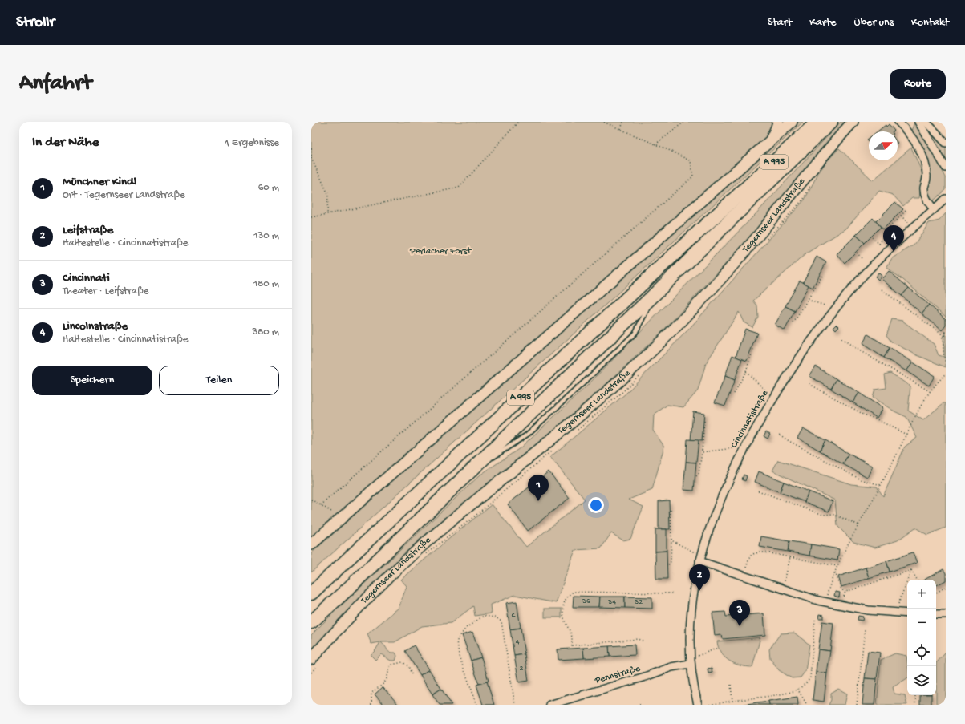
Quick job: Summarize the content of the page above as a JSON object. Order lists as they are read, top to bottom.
{
  "streets": {
    "highway": ["A 995"],
    "main road": ["Tegernseer Landstraße"],
    "street": ["Cincinnatistraße", "Pennstraße"]
  },
  "crossings": [
    ["Cincinnatistraße", "Pennstraße"]
  ],
  "parks": ["Perlacher Forst"],
  "house_numbers": [
    "36",
    "34",
    "32",
    "6",
    "4",
    "2"
  ],
  "north": "right",
  "page": {
    "header": "Strollr",
    "nav": [
      "Start",
      "Karte",
      "Über uns",
      "Kontakt"
    ],
    "buttons": [
      "Route",
      ["Speichern", "Teilen"]
    ],
    "title": "Anfahrt",
    "heading": ["In der Nähe", "4 Ergebnisse"],
    "list": [
      {
        "mark": "1",
        "name": "Münchner Kindl",
        "note": "Ort · Tegernseer Landstraße",
        "value": "60 m"
      },
      {
        "mark": "2",
        "name": "Leifstraße",
        "note": "Haltestelle · Cincinnatistraße",
        "value": "130 m"
      },
      {
        "mark": "3",
        "name": "Cincinnati",
        "note": "Theater · Leifstraße",
        "value": "180 m"
      },
      {
        "mark": "4",
        "name": "Lincolnstraße",
        "note": "Haltestelle · Cincinnatistraße",
        "value": "380 m"
      }
    ],
    "pins": [
      "4",
      "1",
      "2",
      "3"
    ],
    "map_buttons": ["+", "−"]
  }
}
